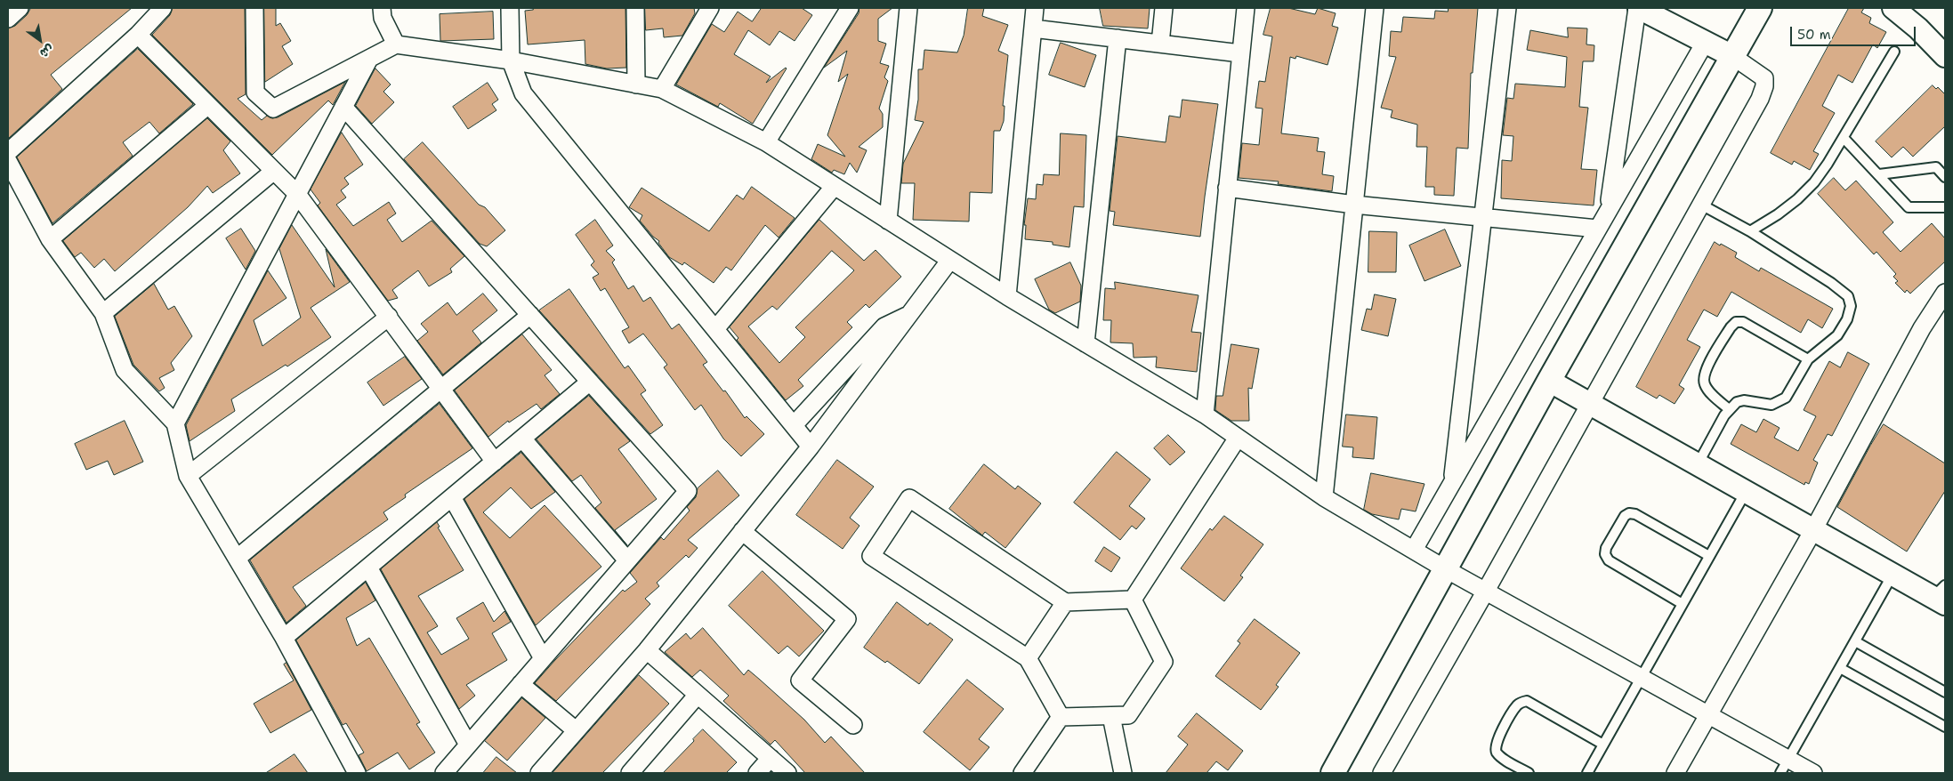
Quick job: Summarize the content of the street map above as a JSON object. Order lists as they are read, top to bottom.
{
  "scale_bar": "50 m",
  "north": "bottom right"
}
